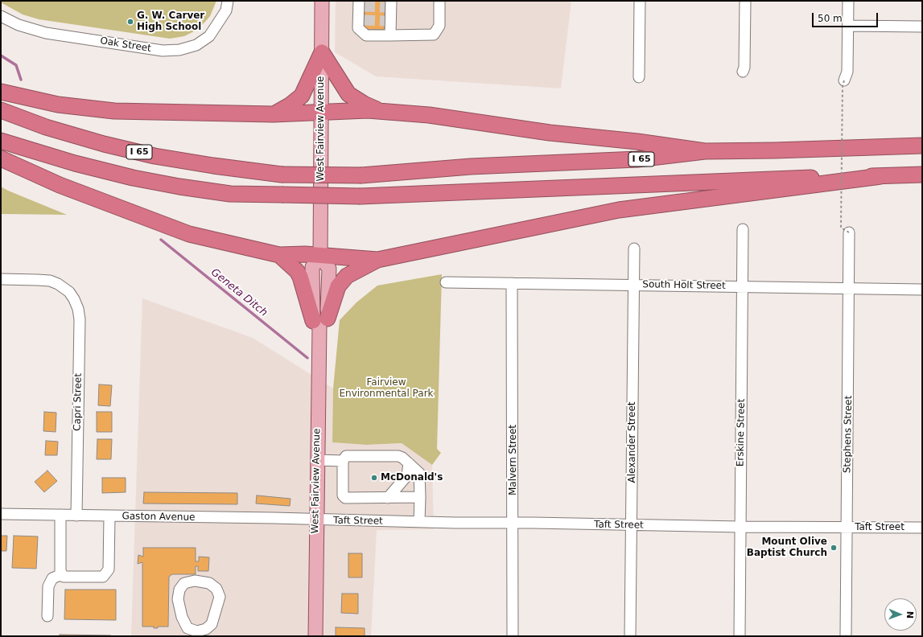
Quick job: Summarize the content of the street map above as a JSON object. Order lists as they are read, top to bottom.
{
  "streets": {
    "highway": ["I 65"],
    "main road": ["West Fairview Avenue"],
    "street": [
      "Oak Street",
      "South Holt Street",
      "Capri Street",
      "Erskine Street",
      "Stephens Street",
      "Alexander Street",
      "Malvern Street",
      "Gaston Avenue",
      "Taft Street"
    ]
  },
  "crossings": [
    ["West Fairview Avenue", "Gaston Avenue"],
    ["West Fairview Avenue", "Taft Street"],
    ["South Holt Street", "Erskine Street"],
    ["South Holt Street", "Stephens Street"],
    ["South Holt Street", "Alexander Street"],
    ["South Holt Street", "Malvern Street"],
    ["Capri Street", "Gaston Avenue"],
    ["Erskine Street", "Taft Street"],
    ["Stephens Street", "Taft Street"],
    ["Alexander Street", "Taft Street"],
    ["Malvern Street", "Taft Street"],
    ["Gaston Avenue", "Taft Street"]
  ],
  "water": ["Geneta Ditch"],
  "parks": ["Fairview Environmental Park"],
  "places": ["G. W. Carver High School", "McDonald's", "Mount Olive Baptist Church"],
  "scale_bar": "50 m",
  "north": "right"
}
